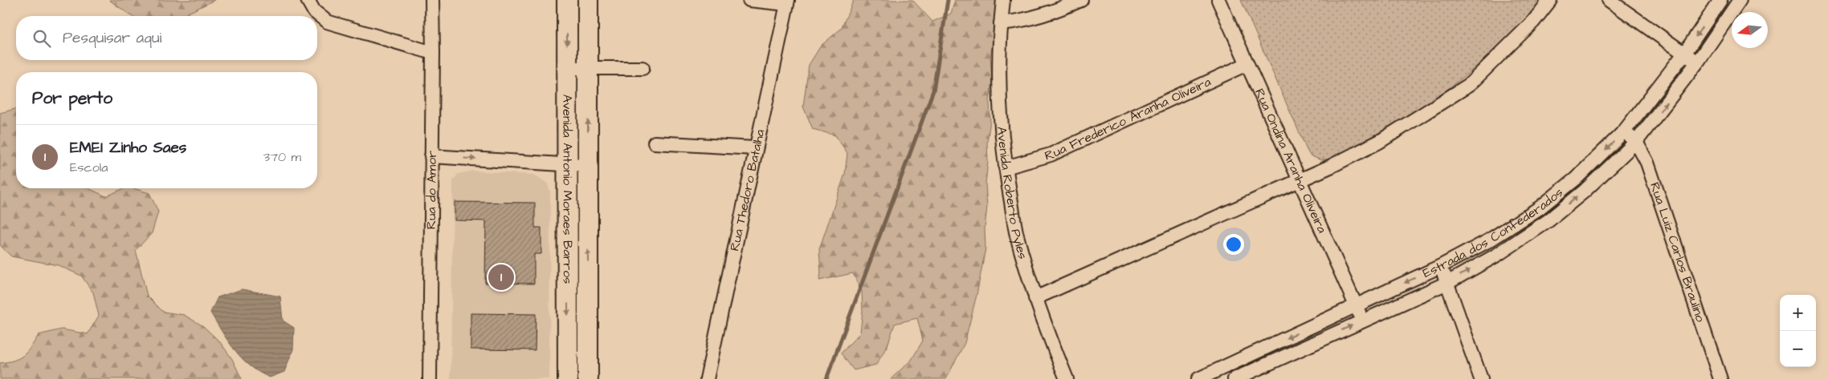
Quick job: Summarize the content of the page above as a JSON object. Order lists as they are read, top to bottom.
{
  "streets": {
    "street": [
      "Rua Frederico Aranha Oliveira",
      "Rua Ondina Aranha Oliveira",
      "Rua do Amor",
      "Rua Thedoro Batalha",
      "Avenida Antonio Moraes Barros",
      "Avenida Roberto Pyles",
      "Estrada dos Confederados",
      "Rua Luiz Carlos Braulino"
    ]
  },
  "crossings": [
    ["Rua Frederico Aranha Oliveira", "Rua Ondina Aranha Oliveira"],
    ["Rua Frederico Aranha Oliveira", "Avenida Roberto Pyles"],
    ["Rua Ondina Aranha Oliveira", "Estrada dos Confederados"],
    ["Estrada dos Confederados", "Rua Luiz Carlos Braulino"]
  ],
  "north": "left",
  "page": {
    "search": "Pesquisar aqui",
    "heading": "Por perto",
    "list": [
      {
        "mark": "1",
        "name": "EMEI Zinho Saes",
        "note": "Escola",
        "value": "370 m"
      }
    ],
    "pins": "1",
    "map_buttons": ["+", "−"]
  }
}
